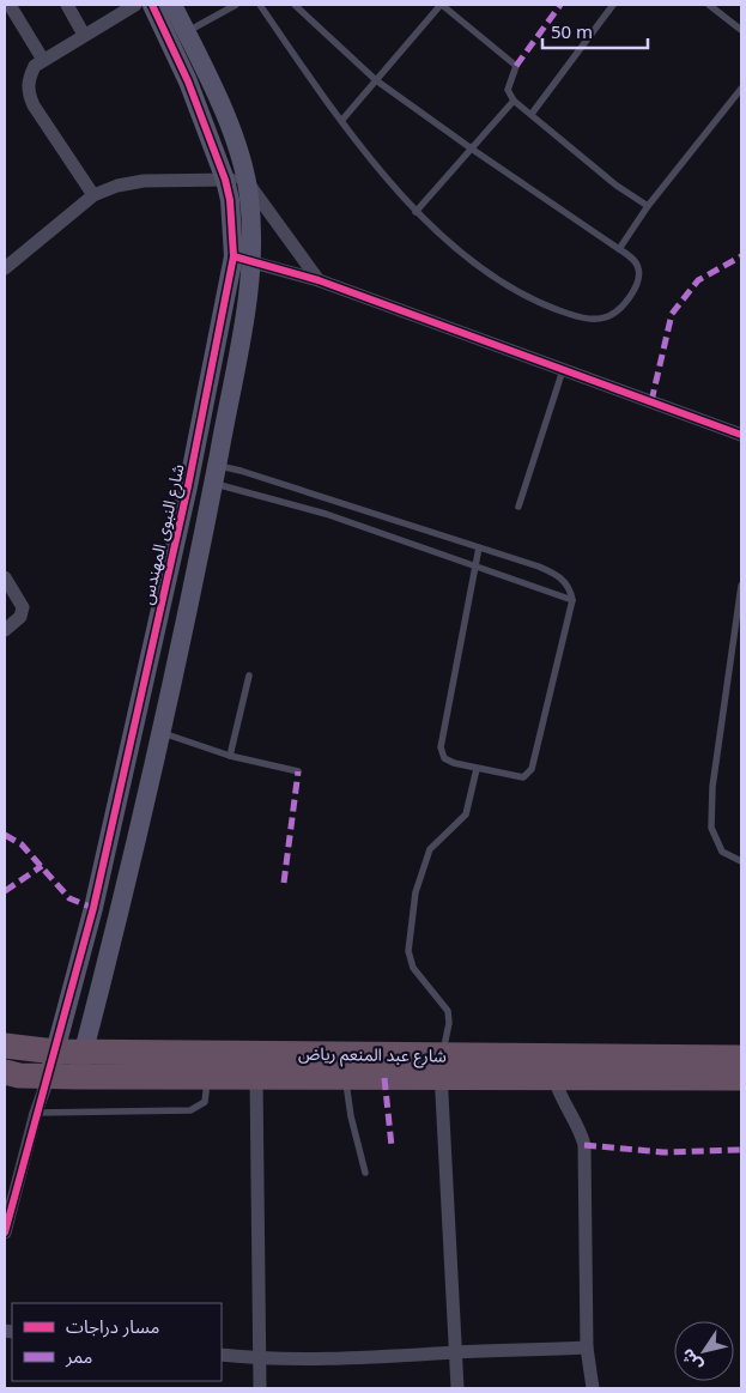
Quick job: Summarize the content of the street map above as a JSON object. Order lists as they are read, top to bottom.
{
  "streets": {
    "highway": ["شارع عبد المنعم رياض"],
    "street": ["شارع النبوى المهندس"]
  },
  "crossings": [
    ["شارع النبوى المهندس", "شارع عبد المنعم رياض"]
  ],
  "legend": ["مسار دراجات", "ممر"],
  "scale_bar": "50 m",
  "north": "bottom left"
}
